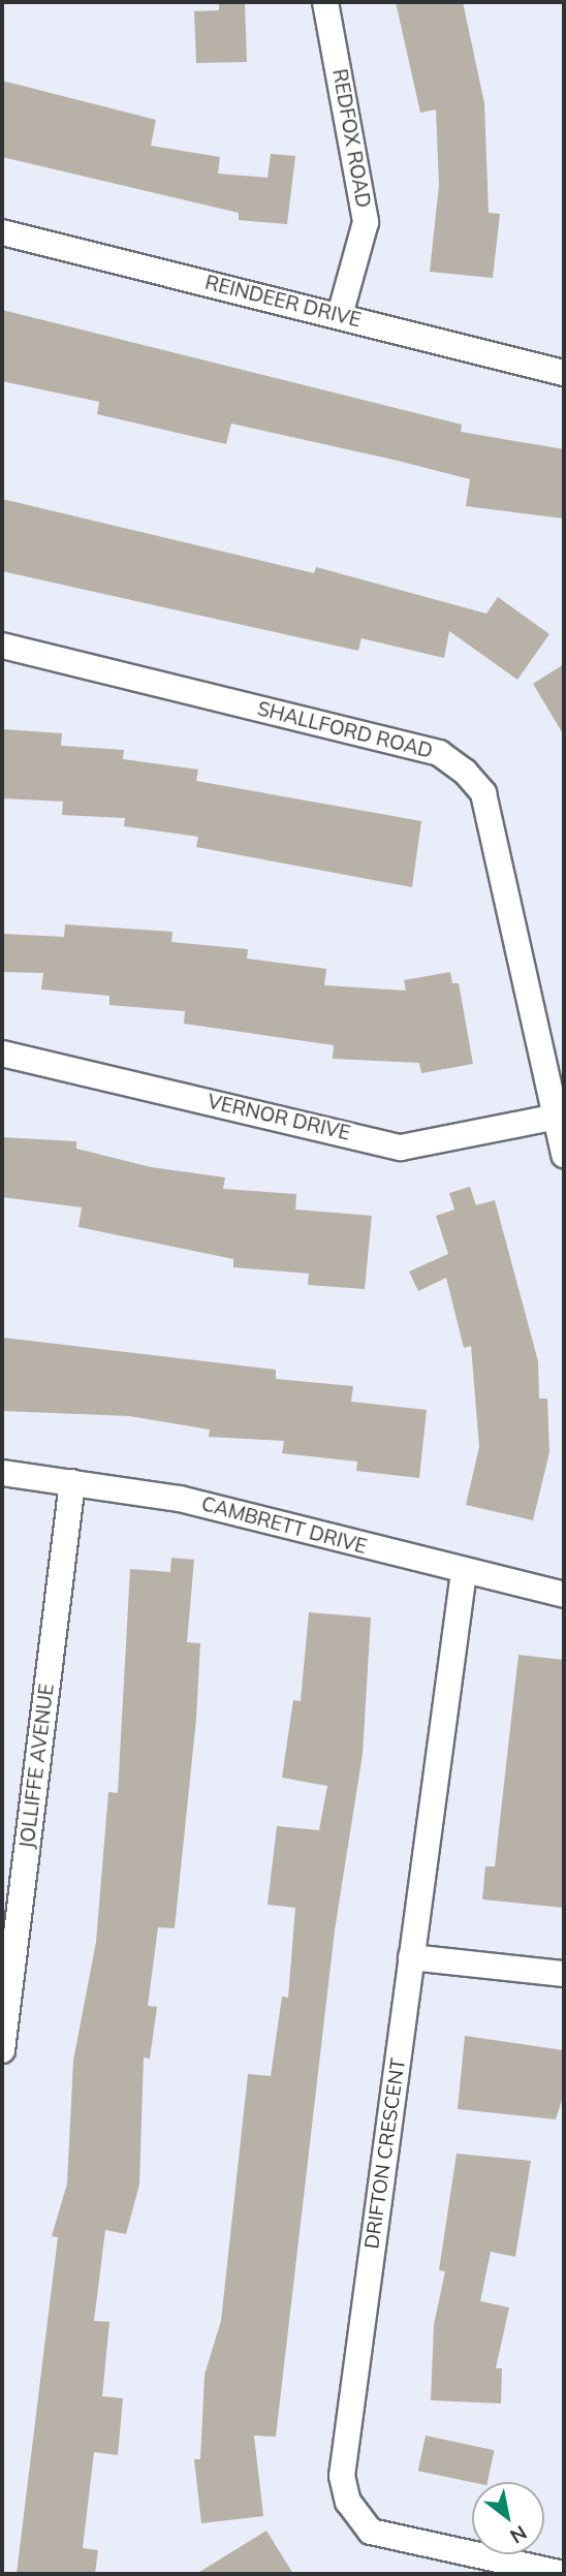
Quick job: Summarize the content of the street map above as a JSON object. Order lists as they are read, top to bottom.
{
  "streets": {
    "street": [
      "REDFOX ROAD",
      "REINDEER DRIVE",
      "SHALLFORD ROAD",
      "VERNOR DRIVE",
      "CAMBRETT DRIVE",
      "JOLLIFFE AVENUE",
      "DRIFTON CRESCENT"
    ]
  },
  "crossings": [
    ["REDFOX ROAD", "REINDEER DRIVE"],
    ["SHALLFORD ROAD", "VERNOR DRIVE"],
    ["CAMBRETT DRIVE", "JOLLIFFE AVENUE"],
    ["CAMBRETT DRIVE", "DRIFTON CRESCENT"]
  ],
  "north": "bottom right"
}
